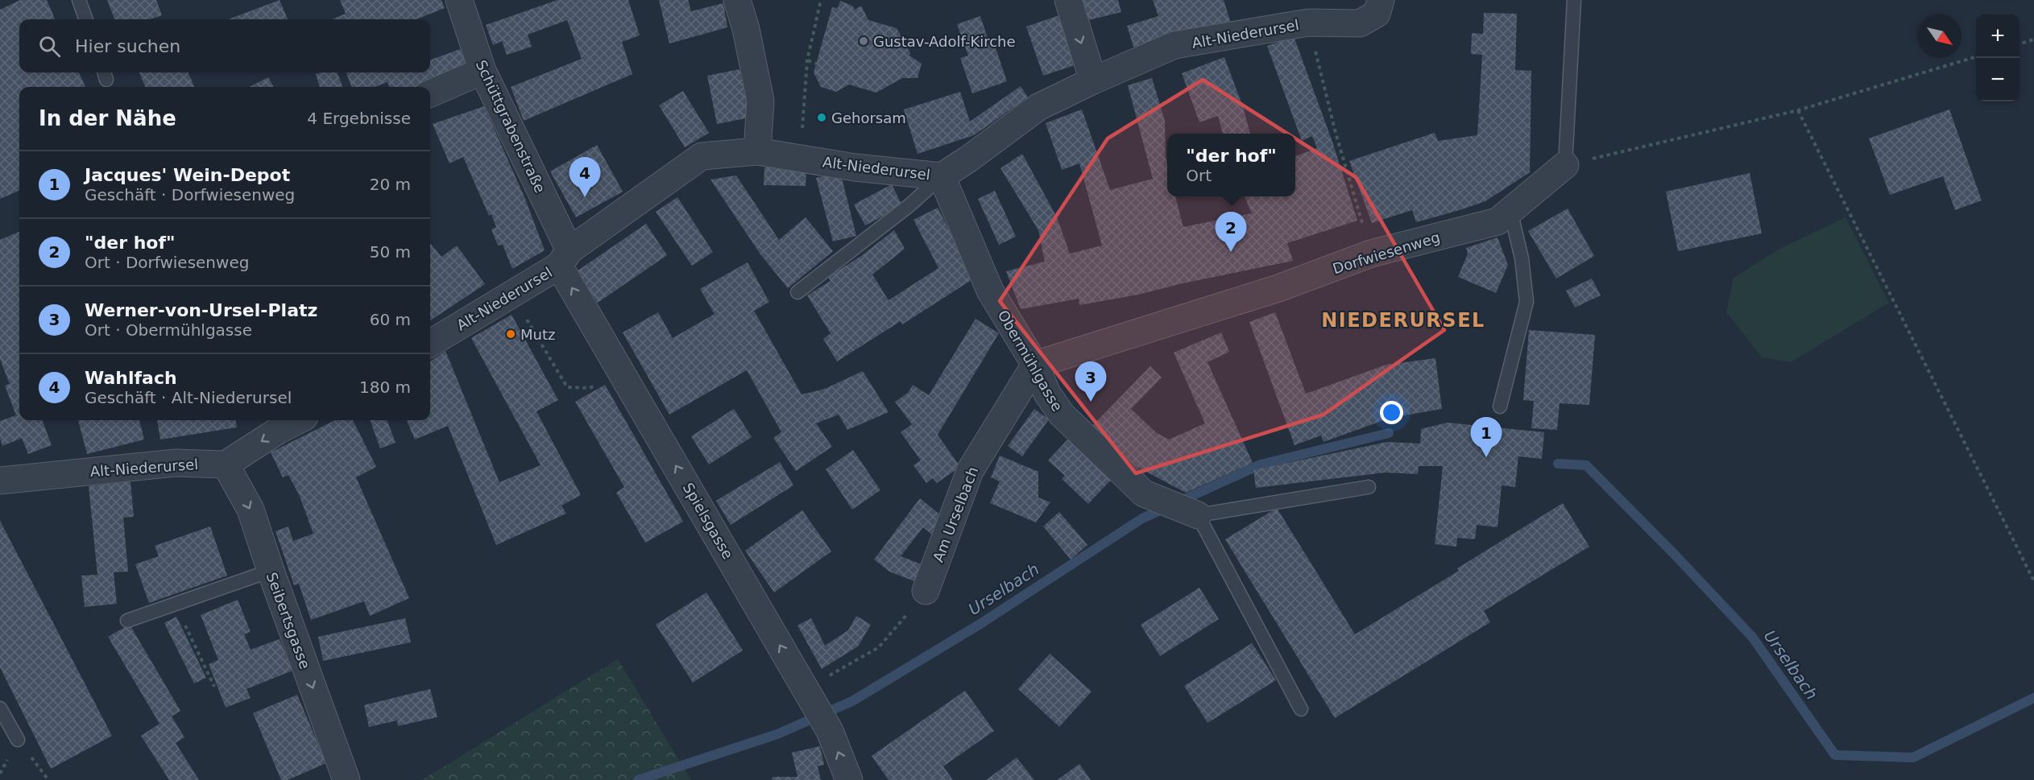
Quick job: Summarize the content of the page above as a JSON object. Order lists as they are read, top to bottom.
{
  "streets": {
    "street": [
      "Alt-Niederursel",
      "Schüttgrabenstraße",
      "Dorfwiesenweg",
      "Obermühlgasse",
      "Am Urselbach",
      "Spielsgasse",
      "Seibertsgasse"
    ]
  },
  "crossings": [
    ["Alt-Niederursel", "Schüttgrabenstraße"],
    ["Alt-Niederursel", "Obermühlgasse"],
    ["Alt-Niederursel", "Spielsgasse"],
    ["Alt-Niederursel", "Seibertsgasse"],
    ["Schüttgrabenstraße", "Spielsgasse"],
    ["Dorfwiesenweg", "Obermühlgasse"],
    ["Dorfwiesenweg", "Am Urselbach"],
    ["Obermühlgasse", "Am Urselbach"]
  ],
  "one_way": ["Spielsgasse", "Seibertsgasse"],
  "districts": ["NIEDERURSEL"],
  "water": ["Urselbach"],
  "places": ["Gustav-Adolf-Kirche", "Gehorsam", "Mutz"],
  "north": "bottom right",
  "page": {
    "map_buttons": ["+", "−"],
    "search": "Hier suchen",
    "heading": ["In der Nähe", "4 Ergebnisse"],
    "popup": ["\"der hof\"", "Ort"],
    "list": [
      {
        "mark": "1",
        "name": "Jacques' Wein-Depot",
        "note": "Geschäft · Dorfwiesenweg",
        "value": "20 m"
      },
      {
        "mark": "2",
        "name": "\"der hof\"",
        "note": "Ort · Dorfwiesenweg",
        "value": "50 m"
      },
      {
        "mark": "3",
        "name": "Werner-von-Ursel-Platz",
        "note": "Ort · Obermühlgasse",
        "value": "60 m"
      },
      {
        "mark": "4",
        "name": "Wahlfach",
        "note": "Geschäft · Alt-Niederursel",
        "value": "180 m"
      }
    ],
    "pins": [
      "4",
      "2",
      "3",
      "1"
    ]
  }
}
